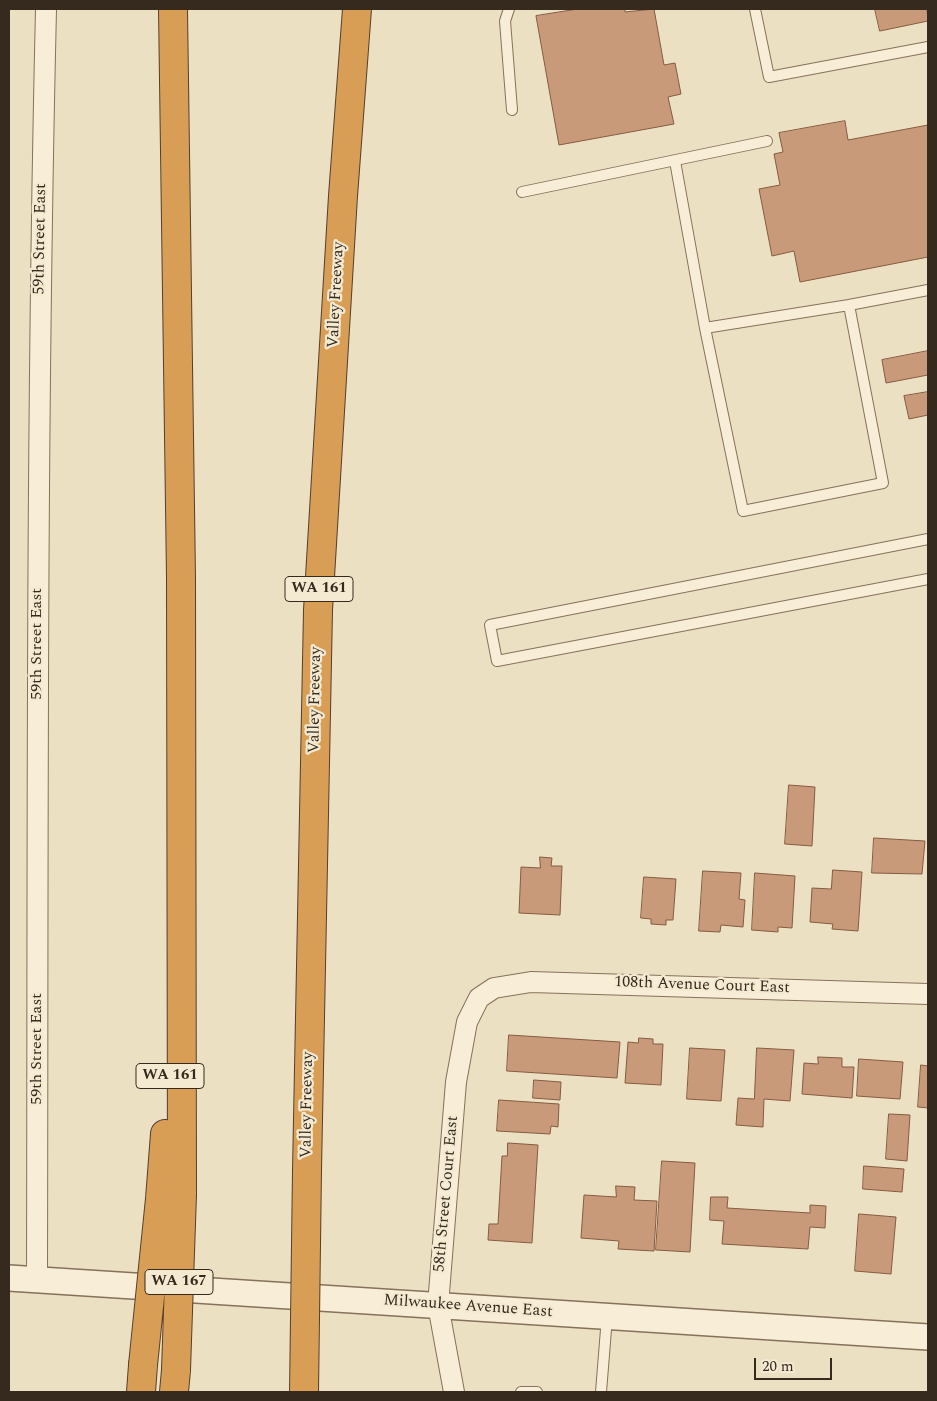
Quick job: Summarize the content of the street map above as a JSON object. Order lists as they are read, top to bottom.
{
  "streets": {
    "highway": ["Valley Freeway", "WA 161", "WA 167"],
    "street": [
      "59th Street East",
      "108th Avenue Court East",
      "58th Street Court East",
      "Milwaukee Avenue East"
    ]
  },
  "crossings": [
    ["59th Street East", "Milwaukee Avenue East"],
    ["108th Avenue Court East", "58th Street Court East"],
    ["58th Street Court East", "Milwaukee Avenue East"]
  ],
  "scale_bar": "20 m"
}
